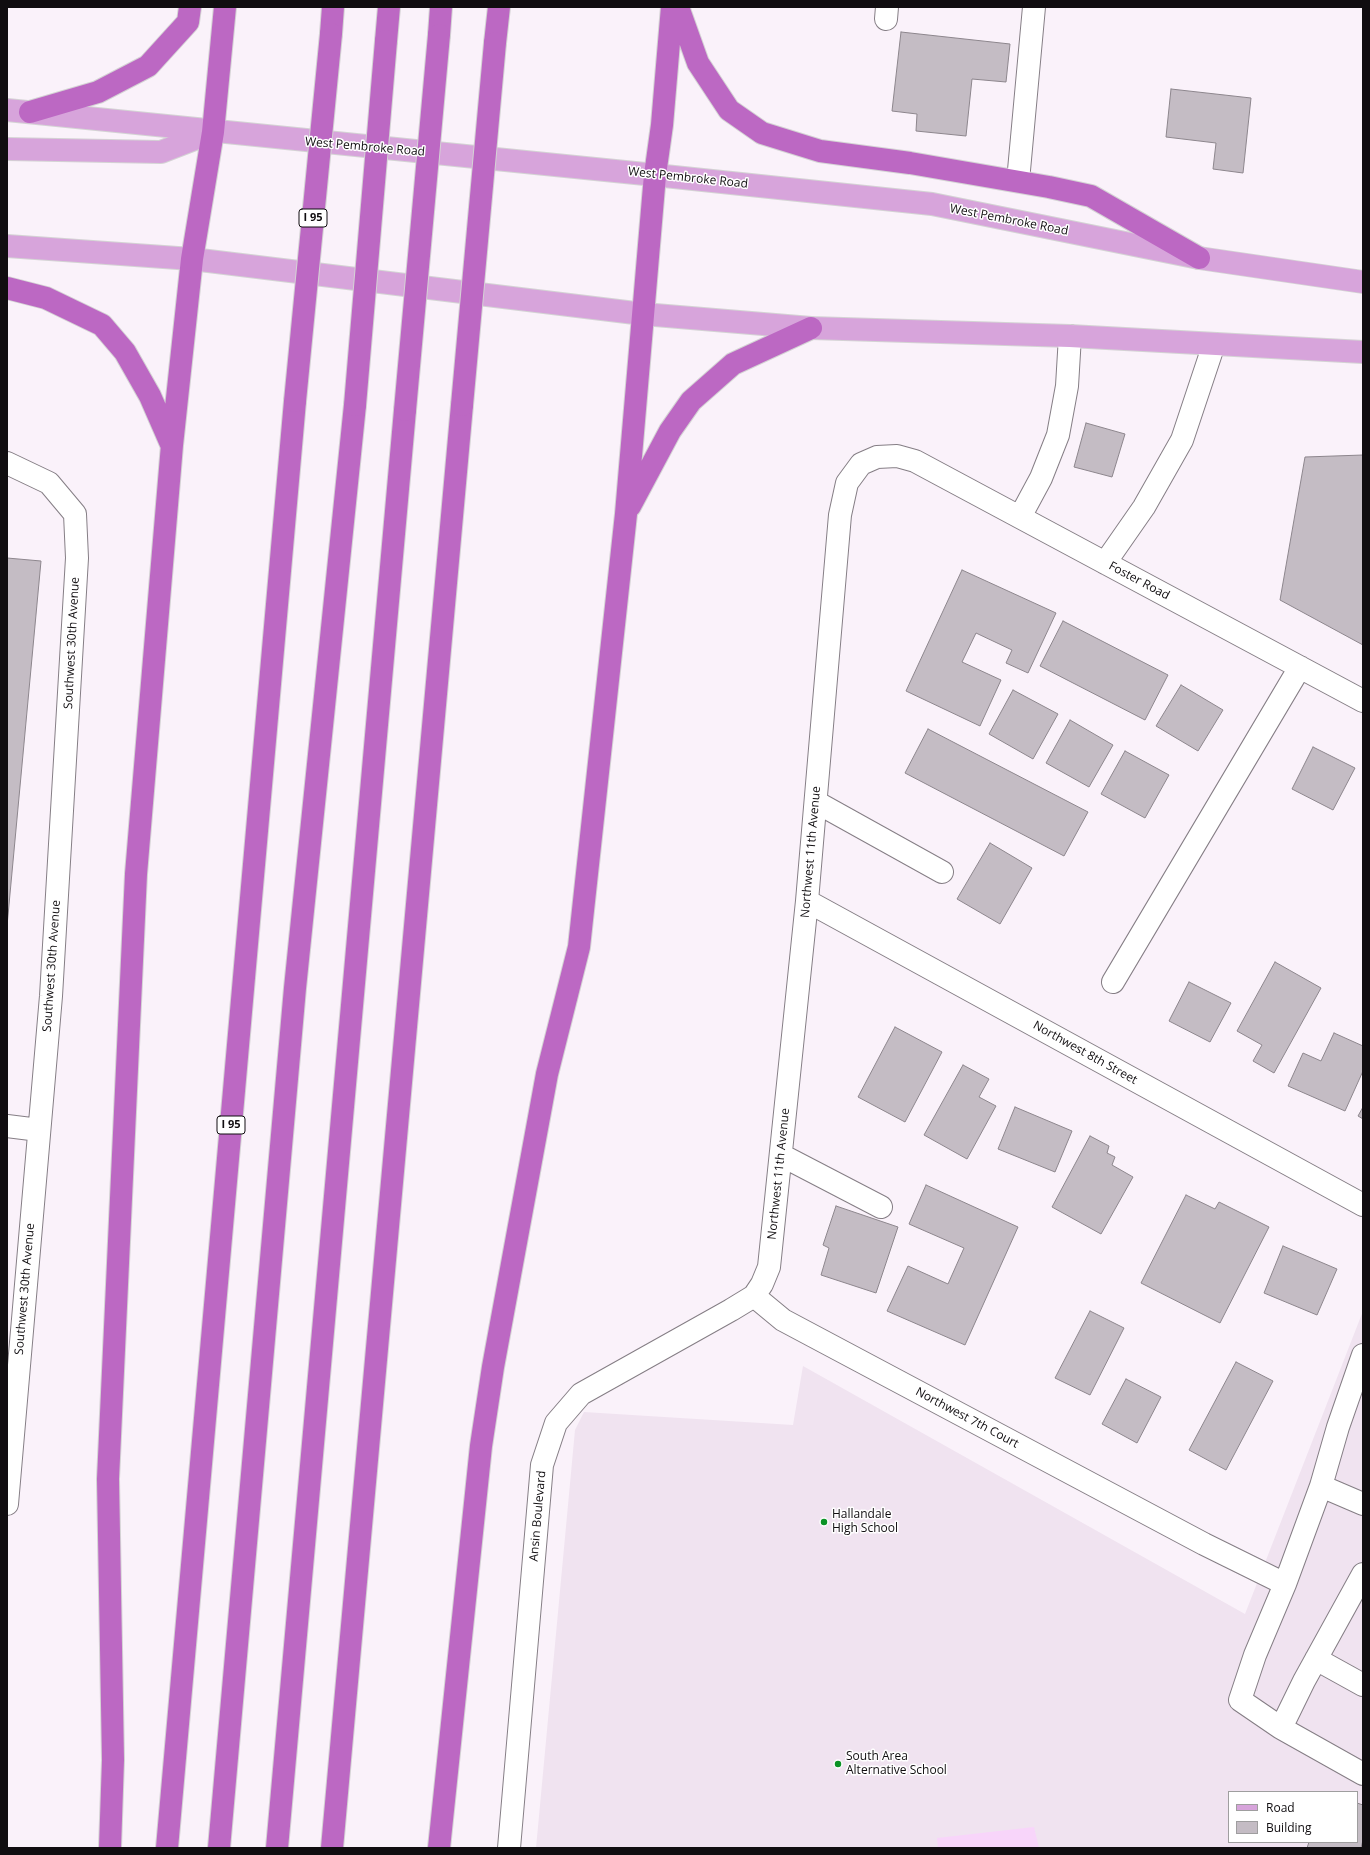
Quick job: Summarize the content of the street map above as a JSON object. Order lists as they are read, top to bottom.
{
  "streets": {
    "highway": ["I 95"],
    "main road": ["West Pembroke Road"],
    "street": [
      "Foster Road",
      "Southwest 30th Avenue",
      "Northwest 11th Avenue",
      "Northwest 8th Street",
      "Northwest 7th Court",
      "Ansin Boulevard"
    ]
  },
  "crossings": [
    ["Foster Road", "Northwest 11th Avenue"],
    ["Northwest 11th Avenue", "Northwest 8th Street"],
    ["Northwest 11th Avenue", "Northwest 7th Court"],
    ["Northwest 11th Avenue", "Ansin Boulevard"],
    ["Northwest 7th Court", "Ansin Boulevard"]
  ],
  "places": ["Hallandale High School", "South Area Alternative School"],
  "legend": ["Road", "Building"]
}
